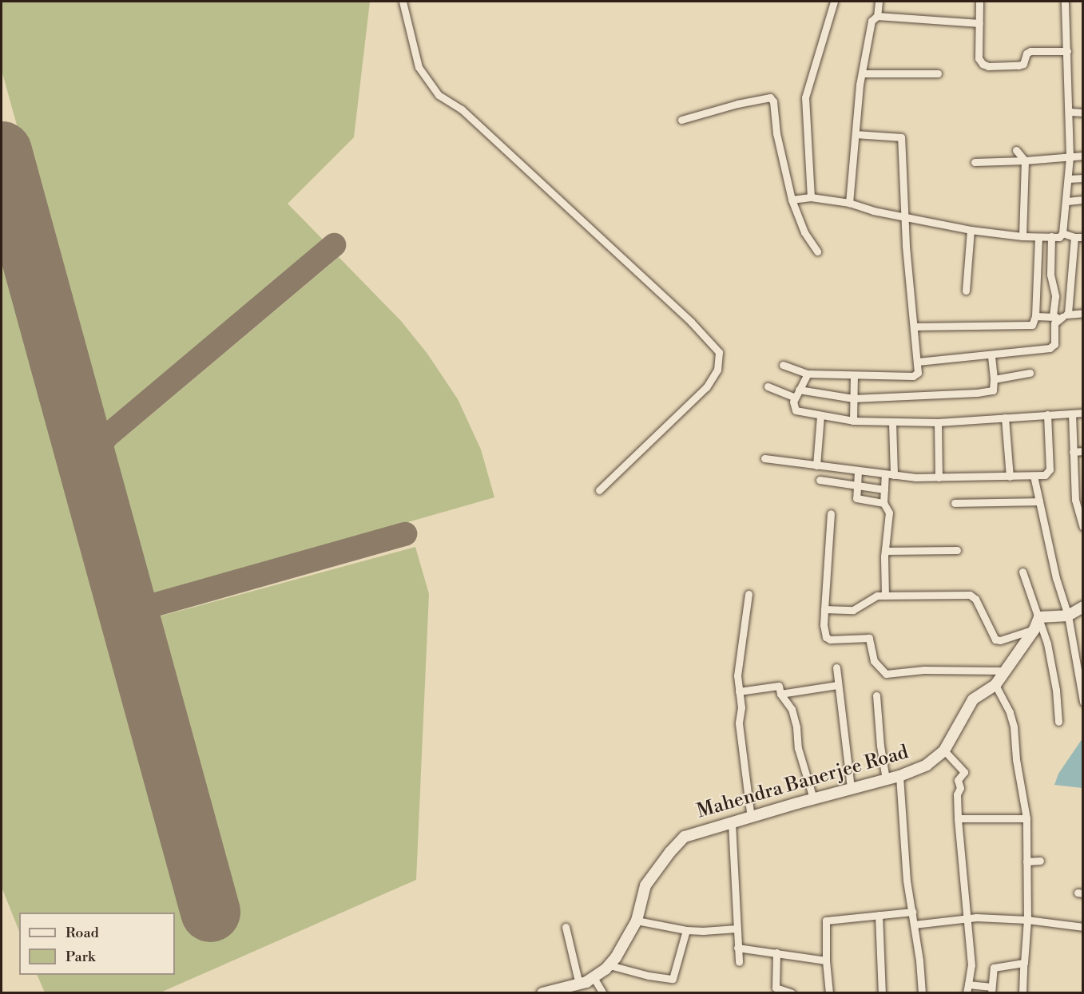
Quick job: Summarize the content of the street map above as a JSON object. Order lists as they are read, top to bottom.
{
  "streets": {
    "street": ["Mahendra Banerjee Road"]
  },
  "legend": ["Road", "Park"]
}
